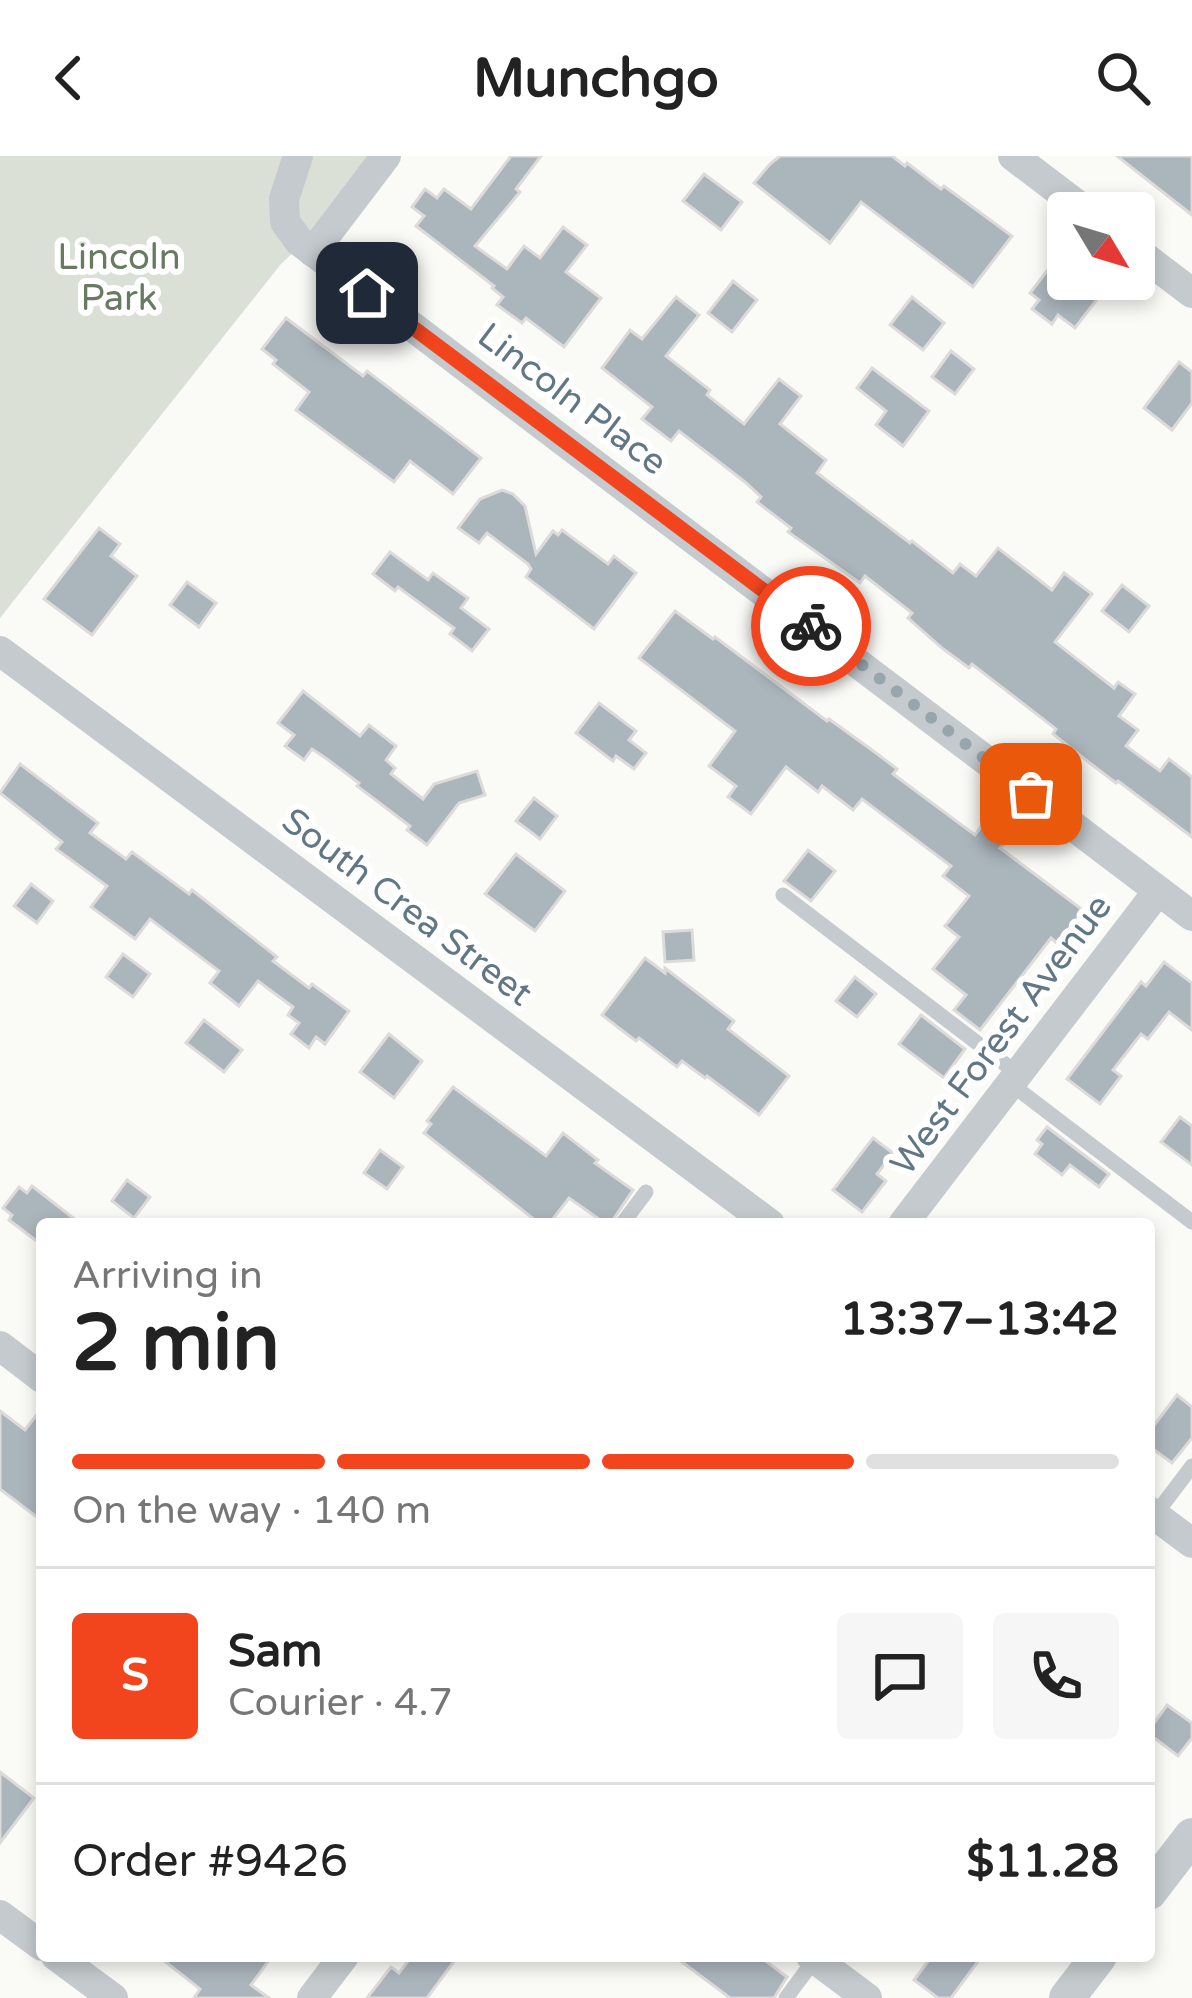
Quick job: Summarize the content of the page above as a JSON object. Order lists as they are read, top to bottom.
{
  "streets": {
    "street": ["Lincoln Place", "South Crea Street", "West Forest Avenue"]
  },
  "crossings": [
    ["Lincoln Place", "West Forest Avenue"]
  ],
  "parks": ["Lincoln Park"],
  "north": "bottom right",
  "page": {
    "header": "Munchgo",
    "heading": ["2 min", "Arriving in", "13:37–13:42"],
    "panel": [
      "Sam",
      "Courier · 4.7",
      "Order #9426",
      "$11.28"
    ],
    "bar": "On the way · 140 m",
    "round": "S"
  }
}
